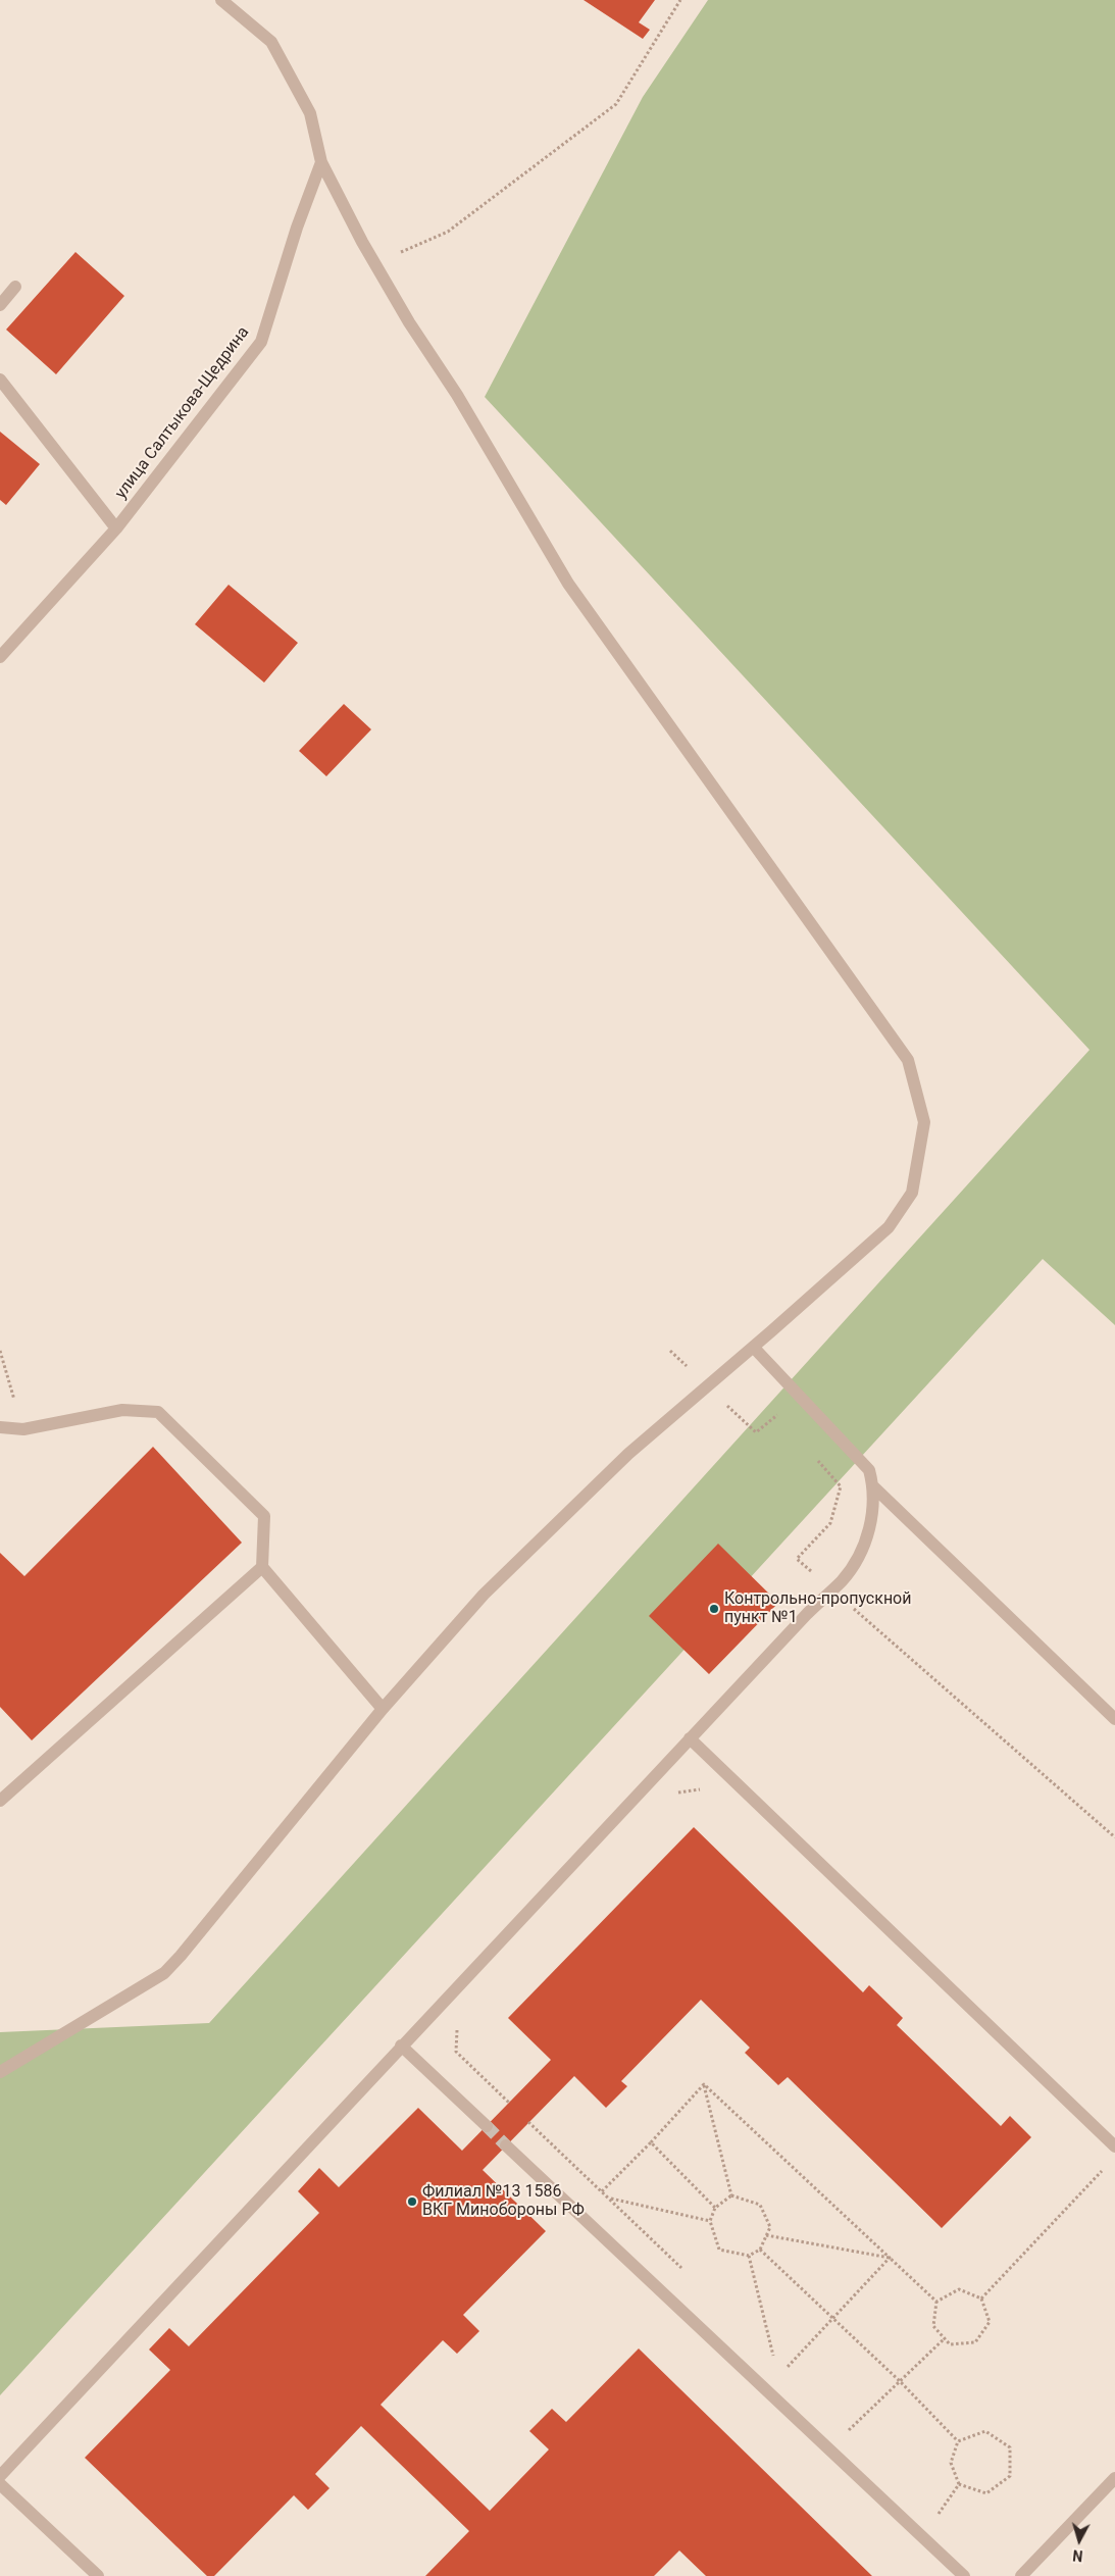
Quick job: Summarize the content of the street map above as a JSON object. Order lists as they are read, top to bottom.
{
  "streets": {
    "street": ["улица Салтыкова-Щедрина"]
  },
  "places": ["Контрольно-пропускной пункт №1", "Филиал №13 1586 ВКГ Минобороны РФ"],
  "north": "bottom"
}
